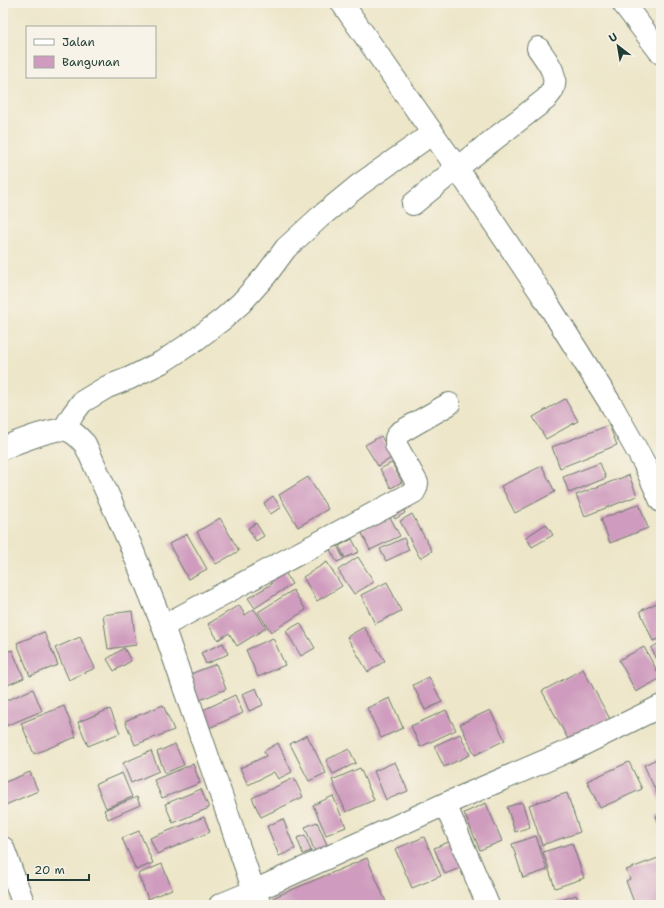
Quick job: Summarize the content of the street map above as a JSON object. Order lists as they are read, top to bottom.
{
  "legend": ["Jalan", "Bangunan"],
  "scale_bar": "20 m",
  "north": "top left"
}
